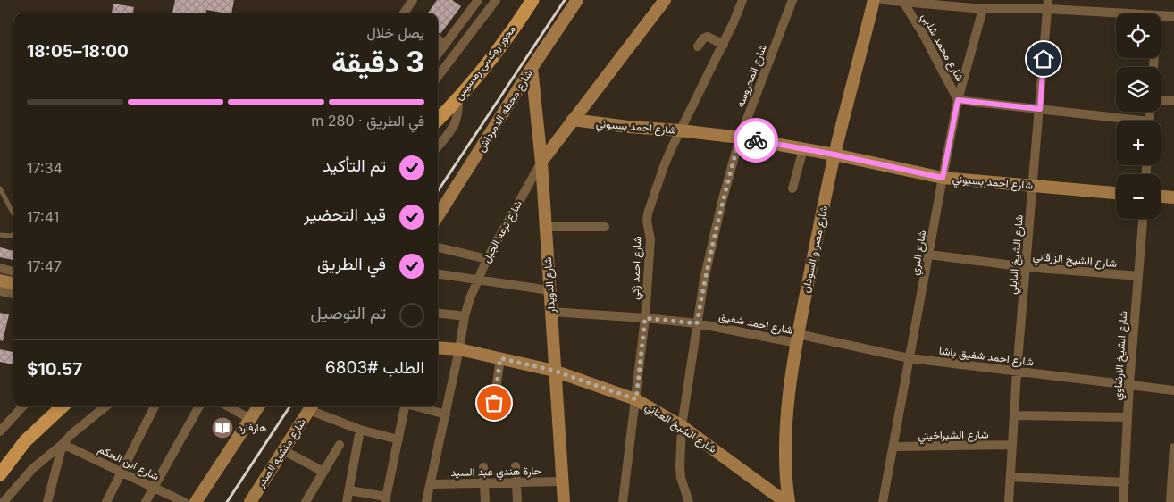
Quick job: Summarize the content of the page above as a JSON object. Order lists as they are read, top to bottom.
{
  "streets": {
    "main road": [
      "محور روكسى رمسيس",
      "شارع محطه الدمرداش",
      "شارع احمد بسيوني",
      "شارع ترعه الجبل",
      "شارع مصر و السودان",
      "شارع الدويدار",
      "شارع الشيخ العناني",
      "شارع منشيه الصدر"
    ],
    "street": [
      "شارع محمد شلبي",
      "شارع المحروسه",
      "شارع البري",
      "شارع الشيخ البابلي",
      "شارع الشيخ الزرقاني",
      "شارع احمد زكي",
      "شارع احمد شفيق",
      "شارع الشيخ الارضاوي",
      "شارع احمد شفيق باشا",
      "شارع الشبراخيتي",
      "شارع ابن الحكم",
      "حارة هندي عبد السيد"
    ]
  },
  "crossings": [
    ["شارع محمد شلبي", "شارع البري"],
    ["شارع محمد شلبي", "شارع الشيخ البابلي"],
    ["شارع المحروسه", "شارع احمد بسيوني"],
    ["شارع المحروسه", "شارع احمد شفيق"],
    ["شارع المحروسه", "شارع الشيخ العناني"],
    ["شارع محطه الدمرداش", "شارع الدويدار"],
    ["شارع احمد بسيوني", "شارع ترعه الجبل"],
    ["شارع احمد بسيوني", "شارع مصر و السودان"],
    ["شارع احمد بسيوني", "شارع البري"],
    ["شارع احمد بسيوني", "شارع الشيخ البابلي"],
    ["شارع احمد بسيوني", "شارع احمد زكي"],
    ["شارع ترعه الجبل", "شارع الدويدار"],
    ["شارع ترعه الجبل", "شارع الشيخ العناني"],
    ["شارع ترعه الجبل", "حارة هندي عبد السيد"],
    ["شارع مصر و السودان", "شارع احمد شفيق"],
    ["شارع مصر و السودان", "شارع احمد شفيق باشا"],
    ["شارع مصر و السودان", "شارع الشيخ العناني"],
    ["شارع البري", "شارع الشيخ الزرقاني"],
    ["شارع البري", "شارع احمد شفيق باشا"],
    ["شارع البري", "شارع الشبراخيتي"],
    ["شارع الشيخ البابلي", "شارع الشيخ الزرقاني"],
    ["شارع الشيخ البابلي", "شارع احمد شفيق باشا"],
    ["شارع الشيخ البابلي", "شارع الشبراخيتي"],
    ["شارع الشيخ الزرقاني", "شارع الشيخ الارضاوي"],
    ["شارع احمد زكي", "شارع احمد شفيق"],
    ["شارع احمد زكي", "شارع الشيخ العناني"],
    ["شارع الدويدار", "شارع احمد شفيق"],
    ["شارع الدويدار", "شارع الشيخ العناني"],
    ["شارع الدويدار", "حارة هندي عبد السيد"],
    ["شارع احمد شفيق", "شارع احمد شفيق باشا"],
    ["شارع الشيخ الارضاوي", "شارع احمد شفيق باشا"]
  ],
  "places": {
    "library": ["هارفارد"]
  },
  "page": {
    "map_buttons": ["+", "−"],
    "heading": ["3 دقيقة", "يصل خلال", "18:00–18:05"],
    "panel": ["الطلب #6803", "$10.57"],
    "bar": "في الطريق · 280 m",
    "list": [
      ["تم التأكيد", "17:34"],
      ["قيد التحضير", "17:41"],
      ["في الطريق", "17:47"],
      "تم التوصيل"
    ]
  }
}
